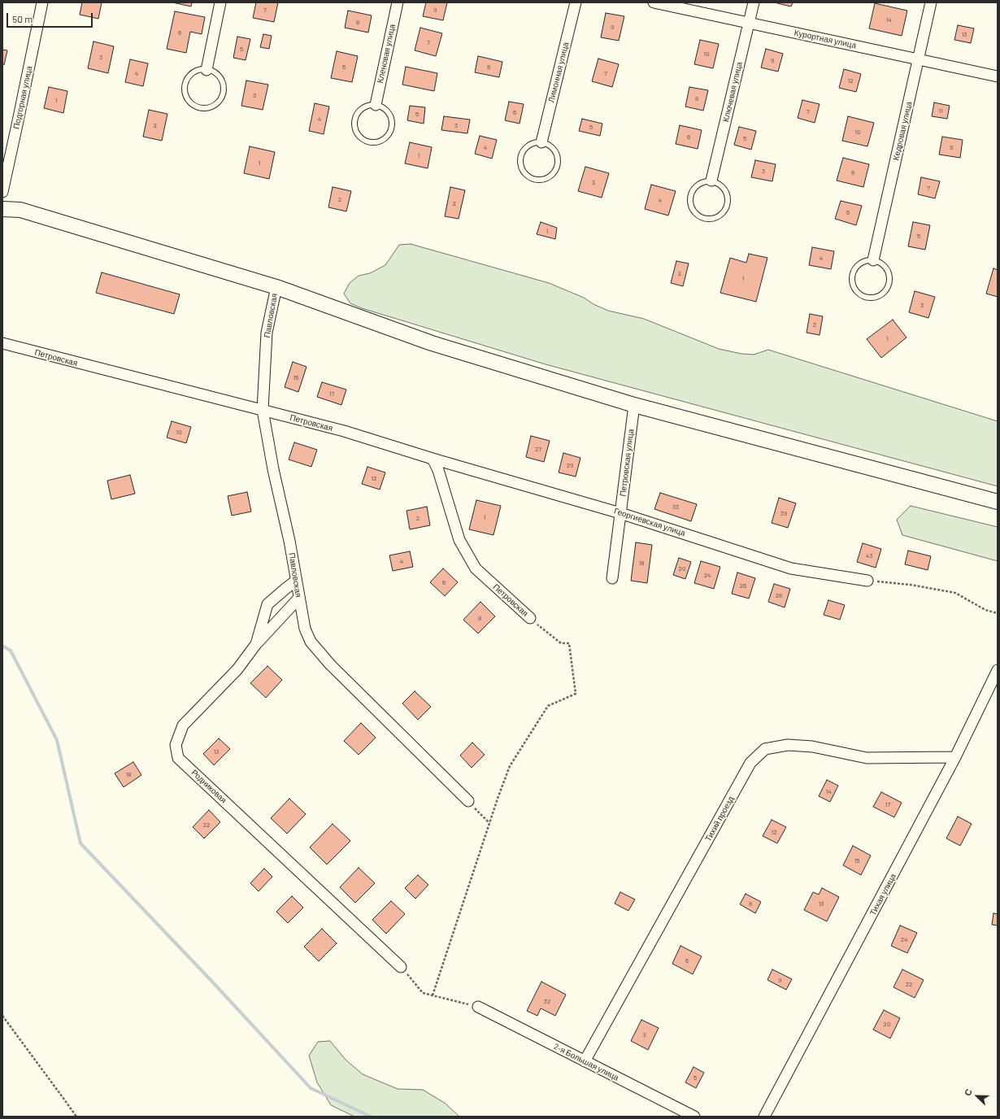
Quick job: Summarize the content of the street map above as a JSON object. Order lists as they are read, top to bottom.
{
  "streets": {
    "street": [
      "Курортная улица",
      "Кленовая улица",
      "Лимонная улица",
      "Ключевая улица",
      "Подгорная улица",
      "Кедровая улица",
      "Павловская",
      "Петровская",
      "Петровская улица",
      "Георгиевская улица",
      "Родниковая",
      "Тихий проезд",
      "Тихая улица",
      "2-я Большая улица"
    ]
  },
  "crossings": [
    ["Курортная улица", "Ключевая улица"],
    ["Курортная улица", "Кедровая улица"],
    ["Павловская", "Петровская"],
    ["Павловская", "Родниковая"],
    ["Петровская", "Георгиевская улица"],
    ["Петровская улица", "Георгиевская улица"],
    ["Тихий проезд", "Тихая улица"],
    ["Тихий проезд", "2-я Большая улица"]
  ],
  "house_numbers": [
    "7",
    "9",
    "14",
    "8",
    "9",
    "6",
    "13",
    "7",
    "5",
    "10",
    "3",
    "9",
    "6",
    "8",
    "4",
    "7",
    "12",
    "3",
    "8",
    "1",
    "11",
    "7",
    "6",
    "5",
    "4",
    "2",
    "3",
    "5",
    "10",
    "6",
    "5",
    "4",
    "9",
    "1",
    "1",
    "3",
    "8",
    "3",
    "7",
    "2",
    "4",
    "2",
    "6",
    "1",
    "5",
    "4",
    "2",
    "1",
    "3",
    "2",
    "1",
    "15",
    "17",
    "10",
    "27",
    "29",
    "12",
    "33",
    "39",
    "1",
    "2",
    "43",
    "4",
    "18",
    "20",
    "24",
    "6",
    "26",
    "28",
    "8",
    "13",
    "18",
    "14",
    "17",
    "22",
    "12",
    "15",
    "8",
    "13",
    "24",
    "6",
    "9",
    "22",
    "32",
    "20",
    "2",
    "5"
  ],
  "scale_bar": "50 m",
  "north": "top left"
}
